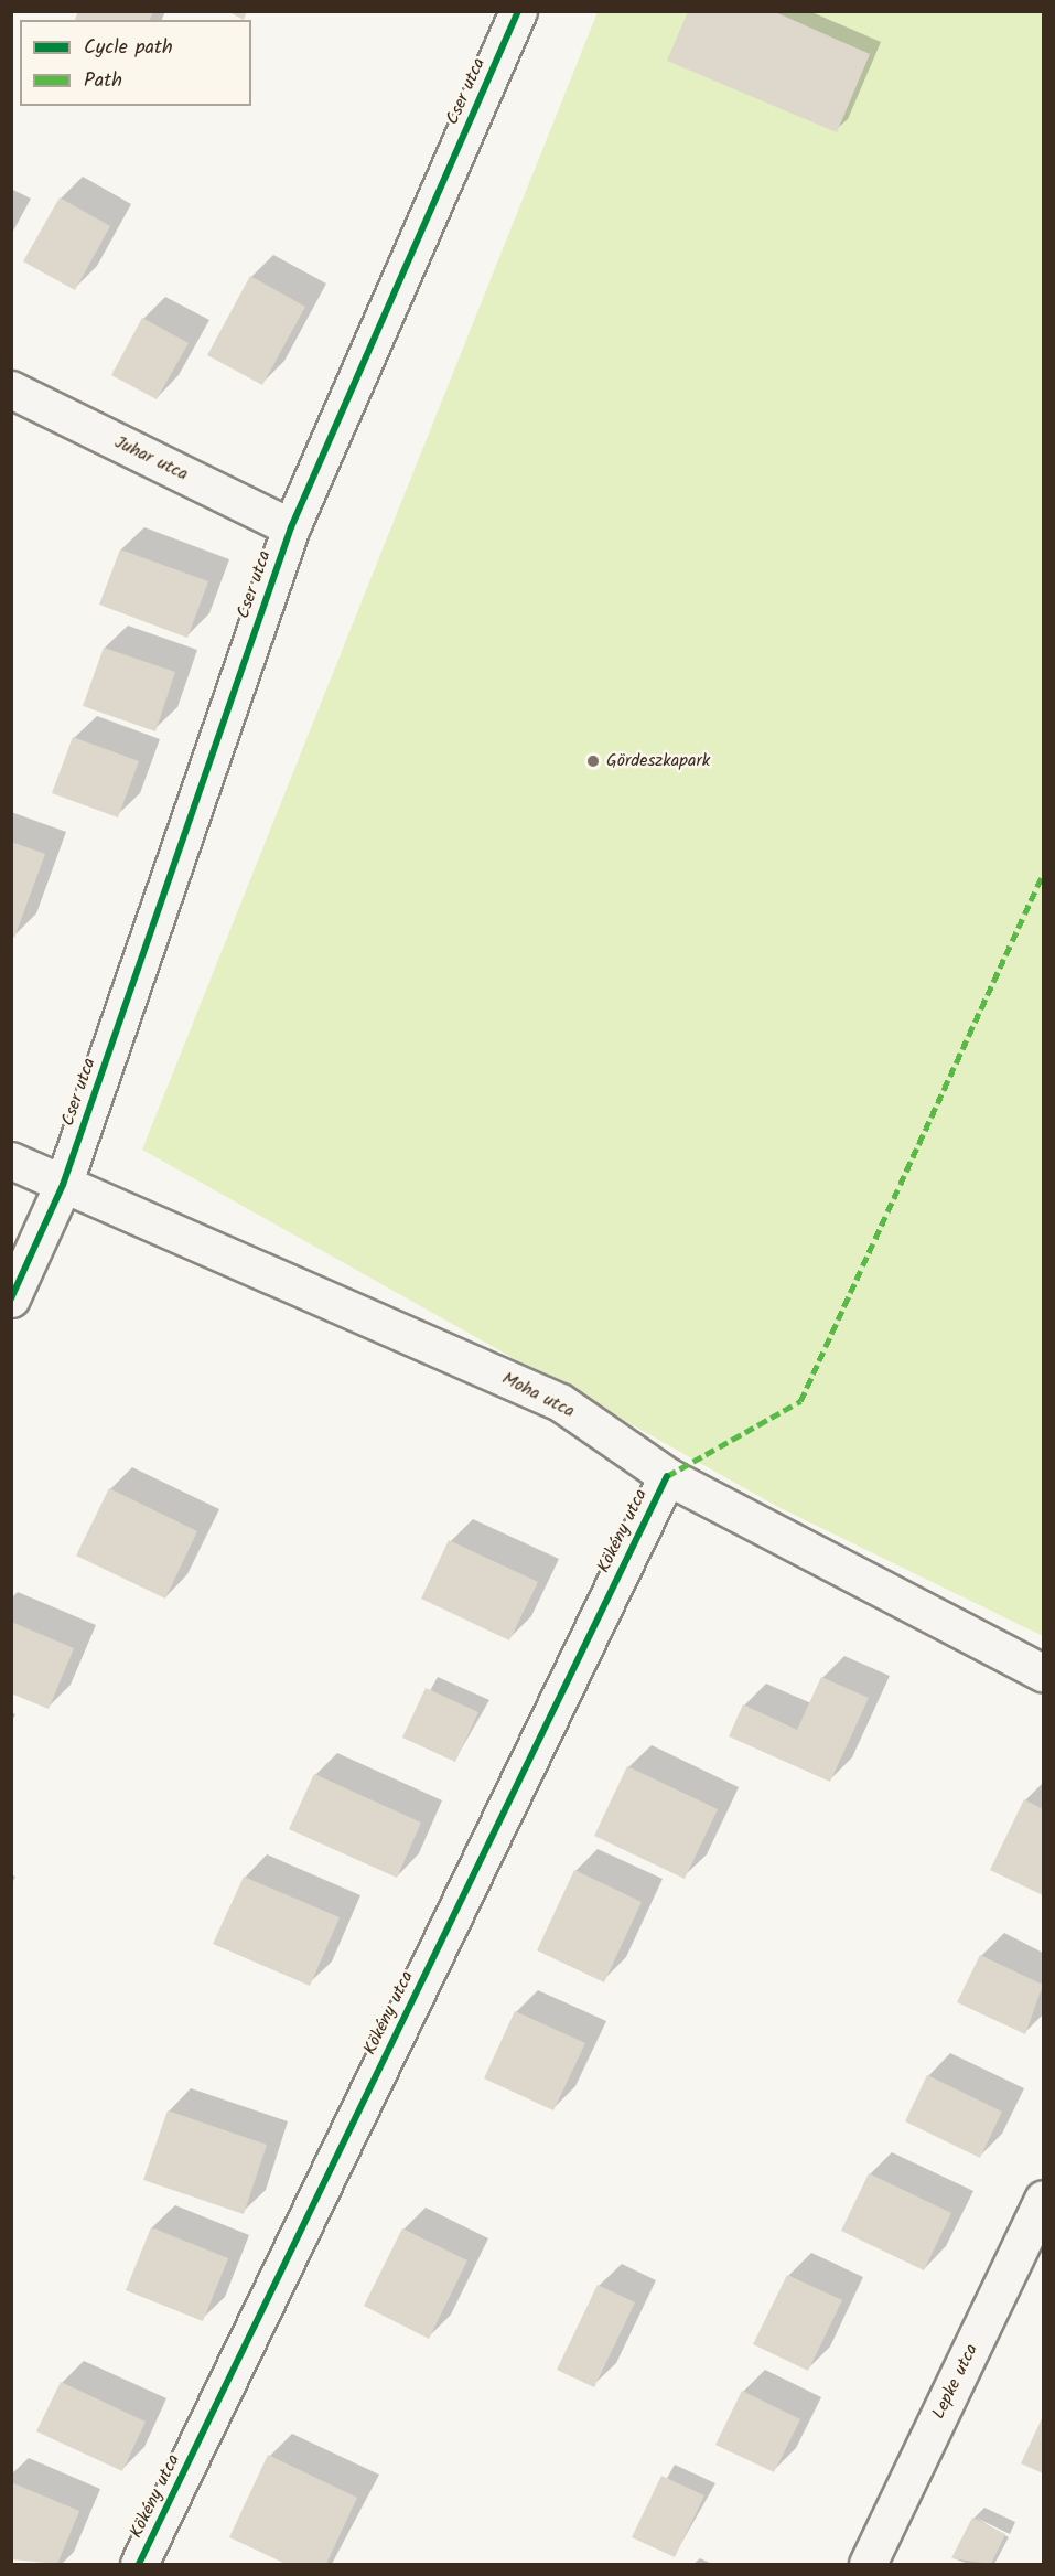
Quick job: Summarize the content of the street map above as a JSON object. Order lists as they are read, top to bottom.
{
  "streets": {
    "street": [
      "Cser utca",
      "Juhar utca",
      "Moha utca",
      "Kökény utca",
      "Lepke utca"
    ]
  },
  "crossings": [
    ["Cser utca", "Juhar utca"],
    ["Cser utca", "Moha utca"],
    ["Moha utca", "Kökény utca"]
  ],
  "places": ["Gördeszkapark"],
  "legend": ["Cycle path", "Path"]
}
